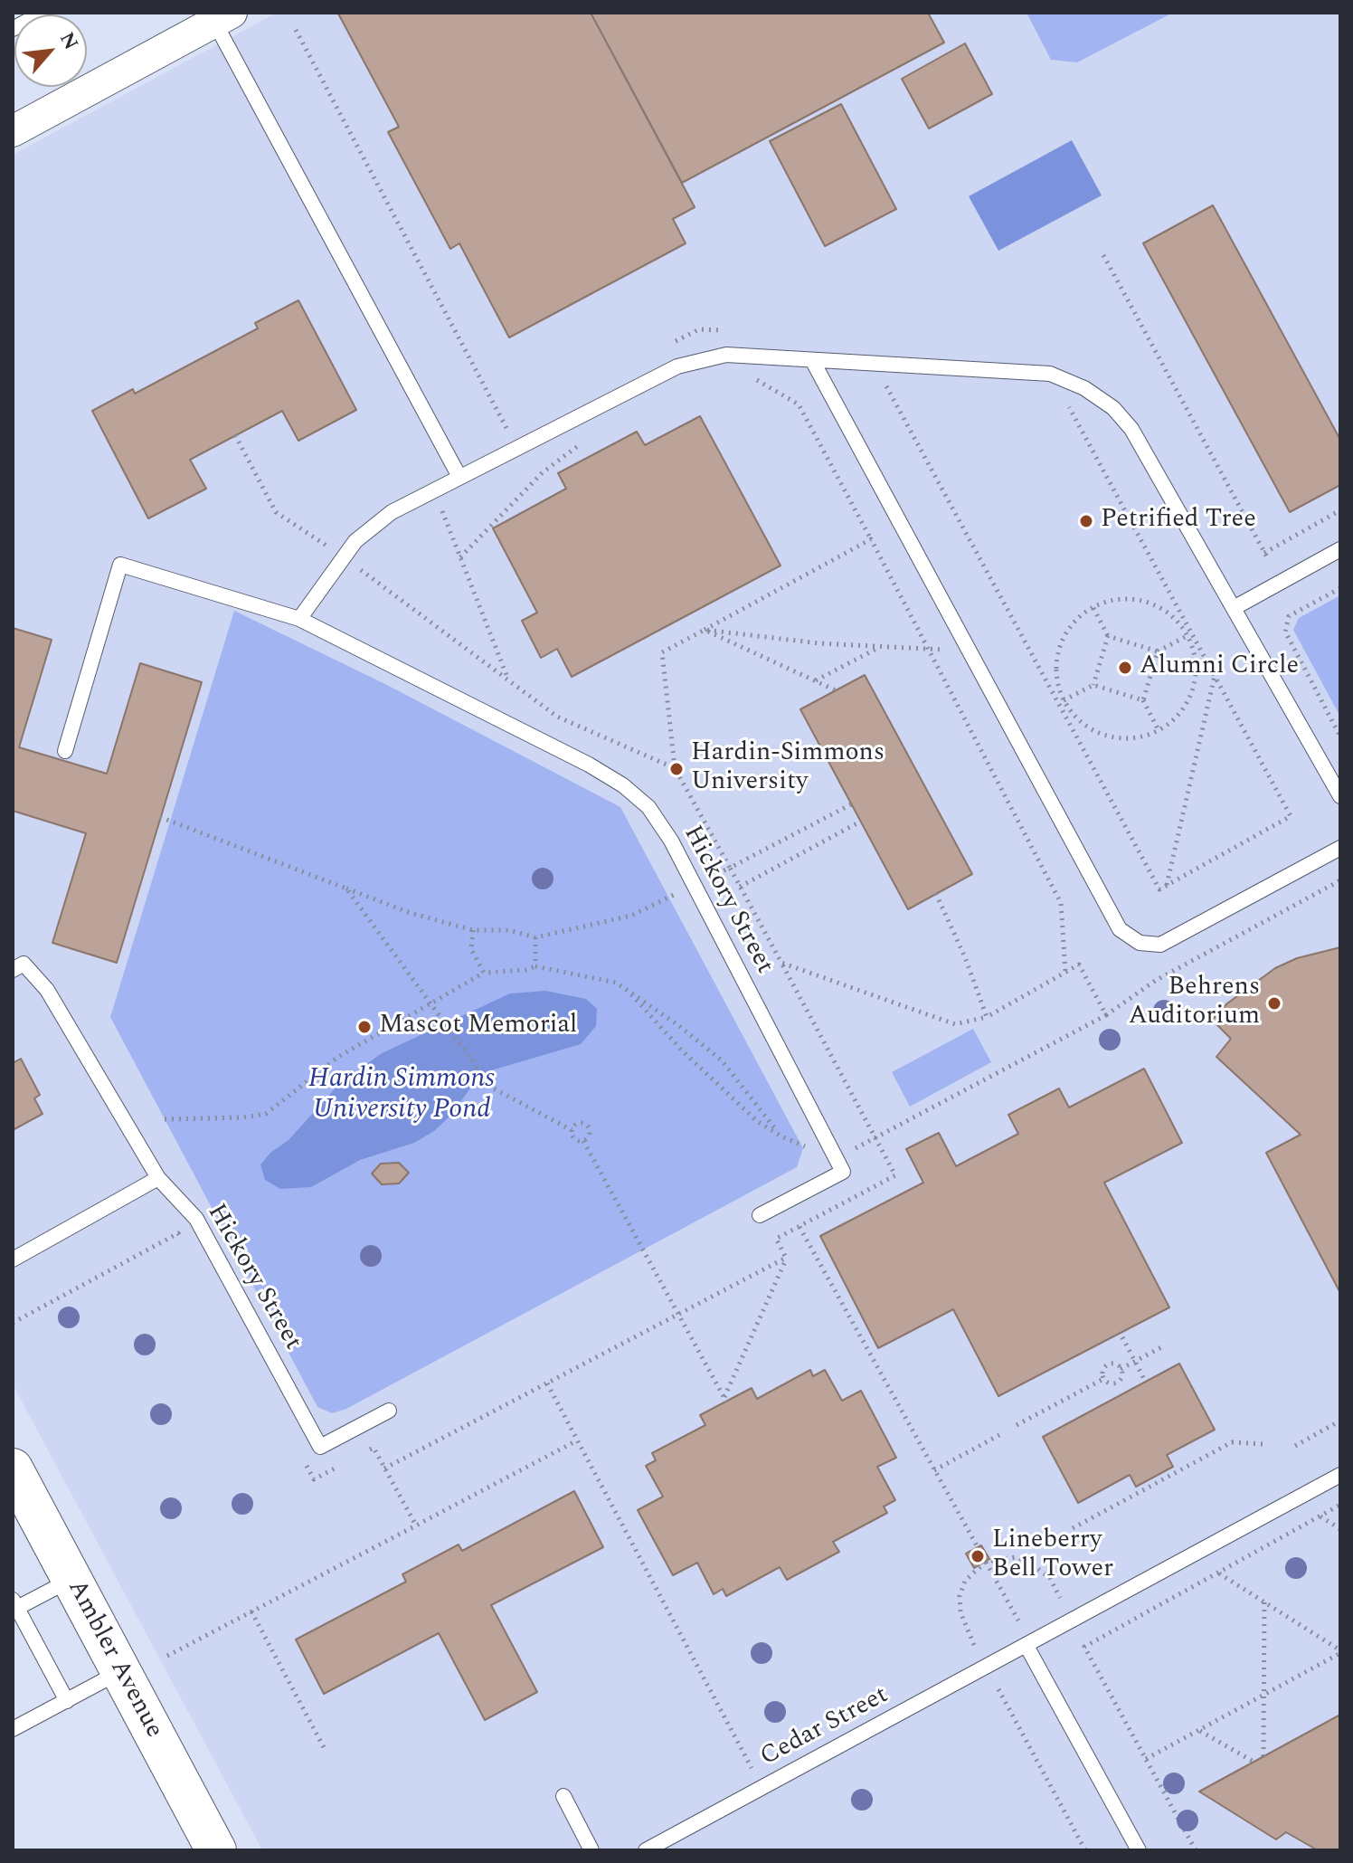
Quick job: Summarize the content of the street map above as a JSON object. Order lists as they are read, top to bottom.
{
  "streets": {
    "main road": ["Ambler Avenue"],
    "lane": ["Hickory Street", "Cedar Street"]
  },
  "water": ["Hardin Simmons University Pond"],
  "places": [
    "Petrified Tree",
    "Alumni Circle",
    "Hardin-Simmons University",
    "Behrens Auditorium",
    "Mascot Memorial",
    "Lineberry Bell Tower"
  ],
  "north": "top right"
}
